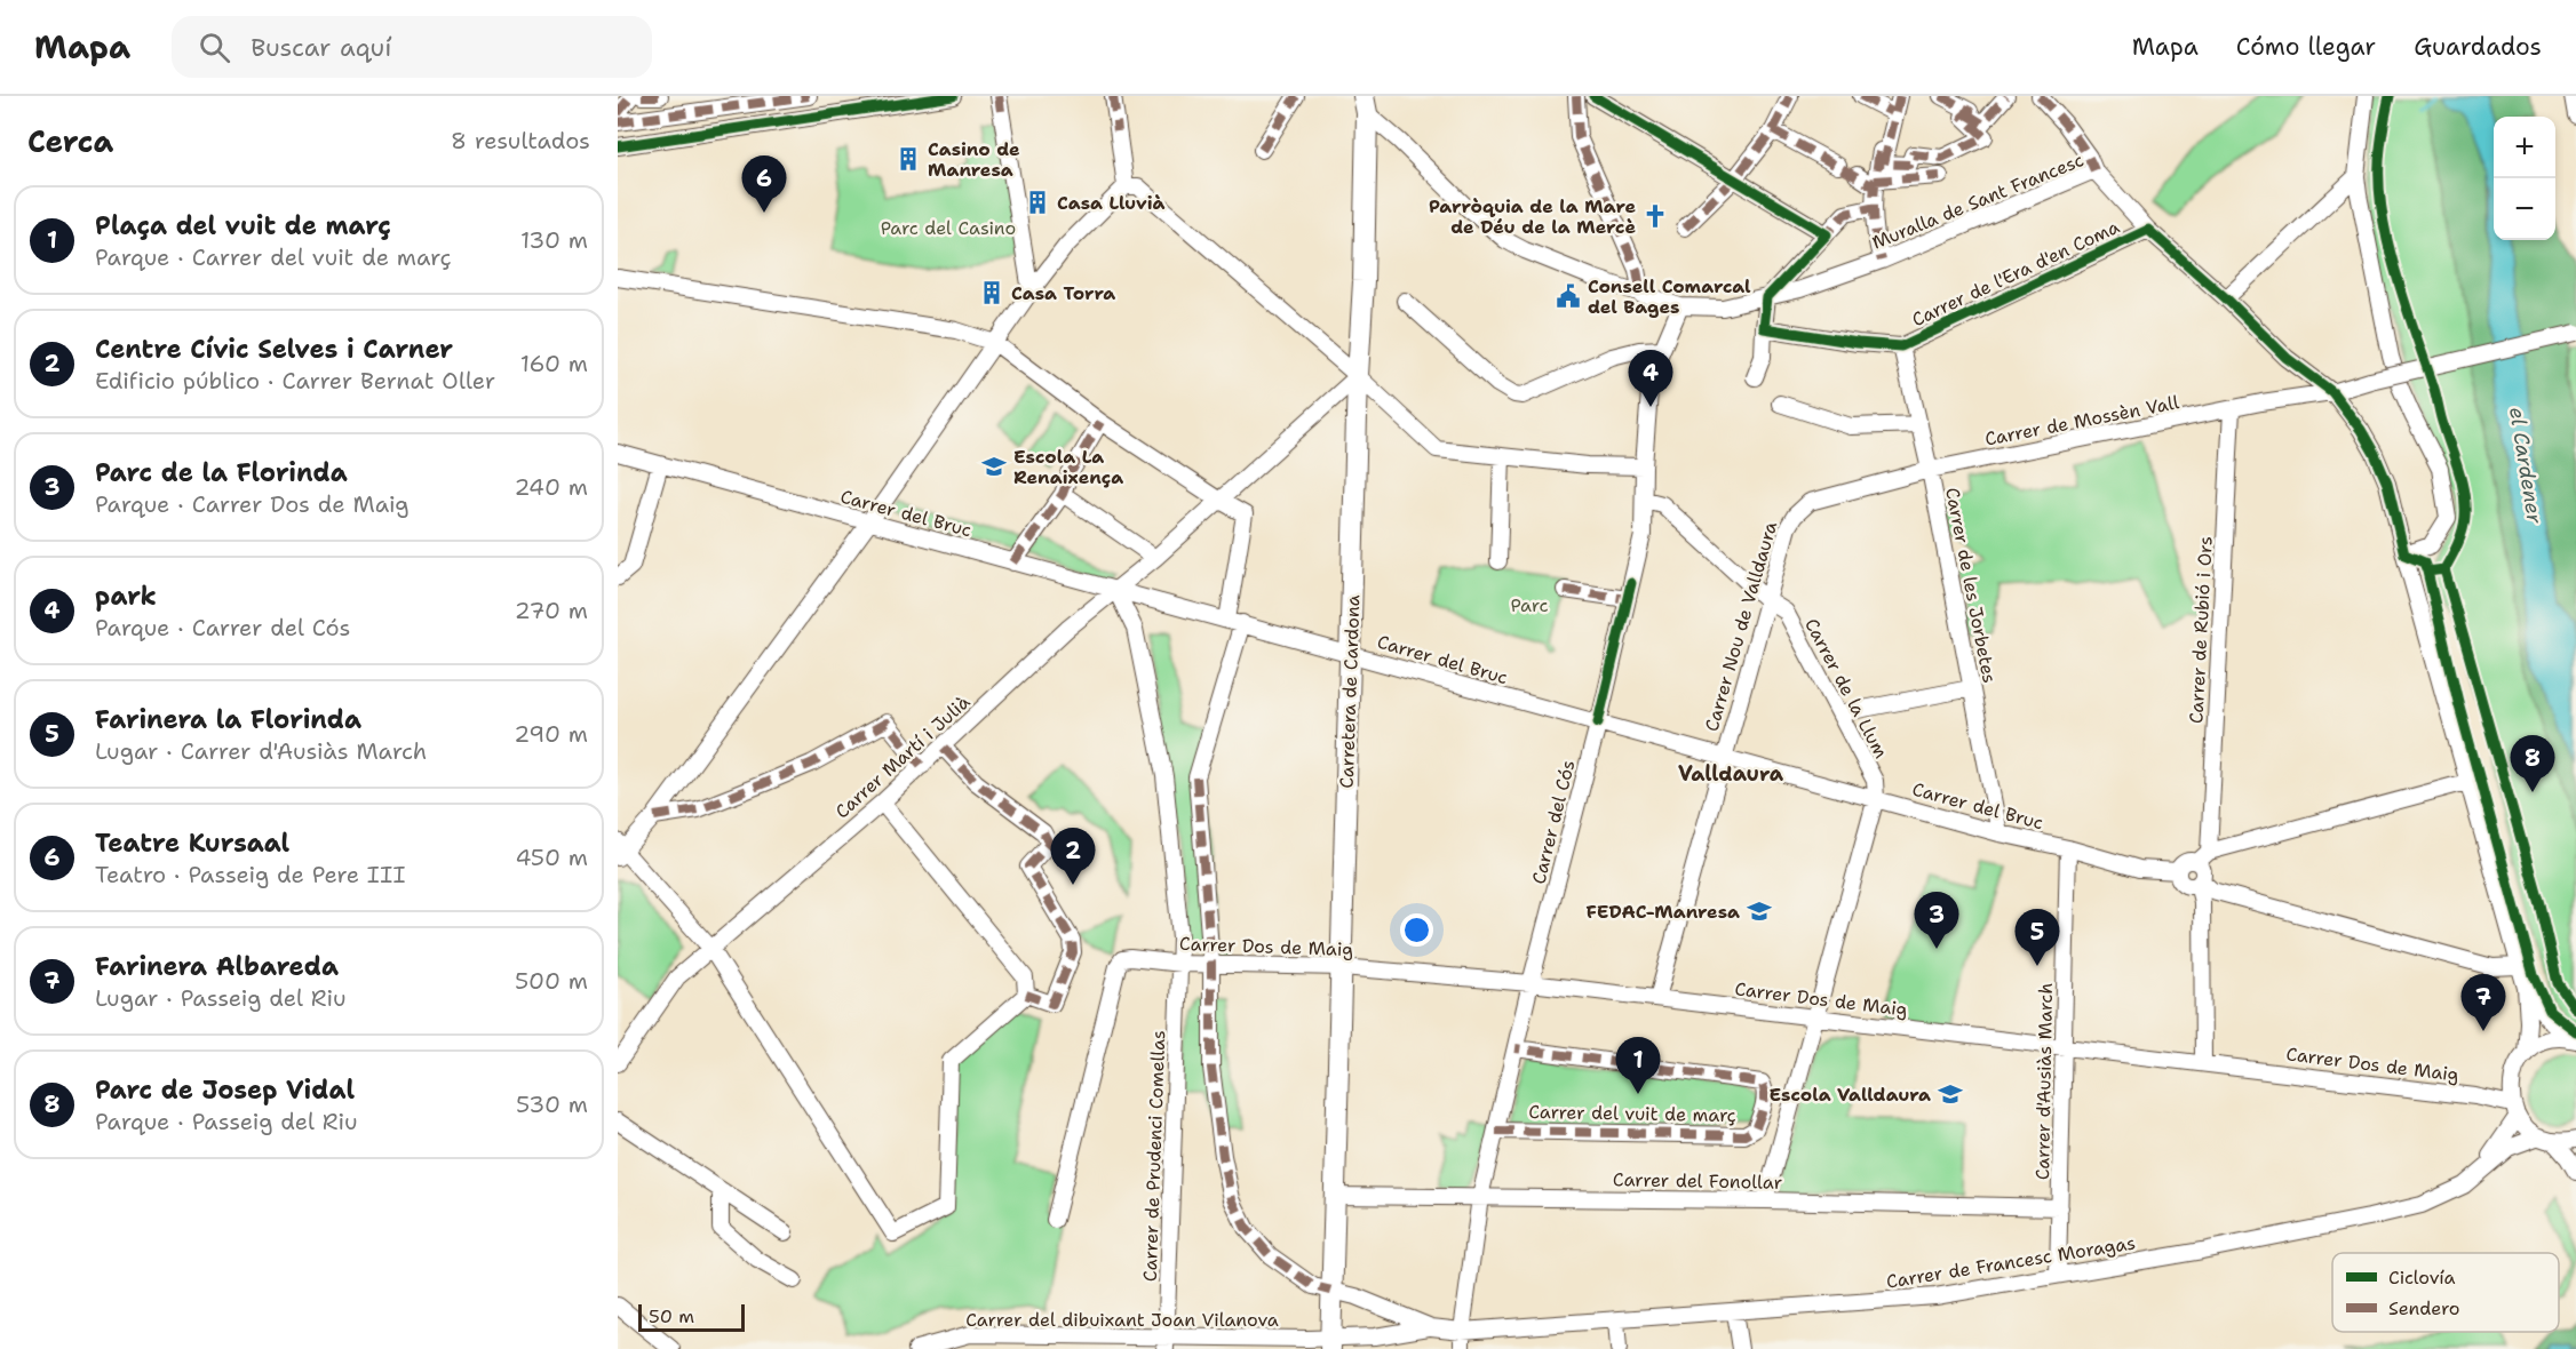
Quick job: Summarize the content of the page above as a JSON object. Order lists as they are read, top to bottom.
{
  "streets": {
    "main road": ["Carretera de Cardona"],
    "street": [
      "Muralla de Sant Francesc",
      "Carrer de l'Era d'en Coma",
      "Carrer de Mossèn Vall",
      "Carrer del Bruc",
      "Carrer de les Jorbetes",
      "Carrer Nou de Valldaura",
      "Carrer de Rubió i Ors",
      "Carrer de la Llum",
      "Carrer Martí i Julià",
      "Carrer del Cós",
      "Carrer Dos de Maig",
      "Carrer d'Ausiàs March",
      "Carrer del vuit de març",
      "Carrer de Prudenci Comellas",
      "Carrer del Fonollar",
      "Carrer de Francesc Moragas",
      "Carrer del dibuixant Joan Vilanova"
    ]
  },
  "crossings": [
    ["Muralla de Sant Francesc", "Carrer de l'Era d'en Coma"],
    ["Muralla de Sant Francesc", "Carrer de Mossèn Vall"],
    ["Muralla de Sant Francesc", "Carretera de Cardona"],
    ["Muralla de Sant Francesc", "Carrer del Cós"],
    ["Carrer de l'Era d'en Coma", "Carrer de les Jorbetes"],
    ["Carrer de Mossèn Vall", "Carrer de les Jorbetes"],
    ["Carrer de Mossèn Vall", "Carrer Nou de Valldaura"],
    ["Carrer de Mossèn Vall", "Carrer de Rubió i Ors"],
    ["Carrer del Bruc", "Carrer de les Jorbetes"],
    ["Carrer del Bruc", "Carrer Nou de Valldaura"],
    ["Carrer del Bruc", "Carrer de la Llum"],
    ["Carrer del Bruc", "Carretera de Cardona"],
    ["Carrer del Bruc", "Carrer Martí i Julià"],
    ["Carrer del Bruc", "Carrer del Cós"],
    ["Carrer del Bruc", "Carrer d'Ausiàs March"],
    ["Carrer del Bruc", "Carrer de Prudenci Comellas"],
    ["Carrer del Bruc", "Carrer de Francesc Moragas"],
    ["Carrer Nou de Valldaura", "Carrer de la Llum"],
    ["Carrer Nou de Valldaura", "Carrer Dos de Maig"],
    ["Carrer de Rubió i Ors", "Carrer Dos de Maig"],
    ["Carrer de la Llum", "Carrer del Cós"],
    ["Carretera de Cardona", "Carrer Martí i Julià"],
    ["Carretera de Cardona", "Carrer Dos de Maig"],
    ["Carretera de Cardona", "Carrer del Fonollar"],
    ["Carretera de Cardona", "Carrer de Francesc Moragas"],
    ["Carretera de Cardona", "Carrer del dibuixant Joan Vilanova"],
    ["Carrer Martí i Julià", "Carrer de Prudenci Comellas"],
    ["Carrer del Cós", "Carrer Dos de Maig"],
    ["Carrer del Cós", "Carrer del vuit de març"],
    ["Carrer del Cós", "Carrer del Fonollar"],
    ["Carrer del Cós", "Carrer de Francesc Moragas"],
    ["Carrer Dos de Maig", "Carrer d'Ausiàs March"],
    ["Carrer Dos de Maig", "Carrer de Prudenci Comellas"],
    ["Carrer Dos de Maig", "Carrer de Francesc Moragas"],
    ["Carrer d'Ausiàs March", "Carrer del Fonollar"],
    ["Carrer d'Ausiàs March", "Carrer de Francesc Moragas"],
    ["Carrer de Prudenci Comellas", "Carrer del dibuixant Joan Vilanova"],
    ["Carrer de Francesc Moragas", "Carrer del dibuixant Joan Vilanova"]
  ],
  "districts": ["Valldaura"],
  "water": ["el Cardener"],
  "parks": ["Parc del Casino", "Parc"],
  "places": {
    "building": ["Casino de Manresa", "Casa Lluvià", "Casa Torra"],
    "church": ["Parròquia de la Mare de Déu de la Mercè"],
    "public building": ["Consell Comarcal del Bages"],
    "school or university": ["Escola La Renaixença", "FEDAC-Manresa", "Escola Valldaura"]
  },
  "legend": ["Ciclovía", "Sendero"],
  "scale_bar": "50 m",
  "page": {
    "header": "Mapa",
    "search": "Buscar aquí",
    "nav": ["Mapa", "Cómo llegar", "Guardados"],
    "heading": ["Cerca", "8 resultados"],
    "map_buttons": ["+", "−"],
    "pins": [
      "6",
      "4",
      "8",
      "2",
      "3",
      "5",
      "7",
      "1"
    ],
    "list": [
      {
        "mark": "1",
        "name": "Plaça del vuit de març",
        "note": "Parque · Carrer del vuit de març",
        "value": "130 m"
      },
      {
        "mark": "2",
        "name": "Centre Cívic Selves i Carner",
        "note": "Edificio público · Carrer Bernat Oller",
        "value": "160 m"
      },
      {
        "mark": "3",
        "name": "Parc de la Florinda",
        "note": "Parque · Carrer Dos de Maig",
        "value": "240 m"
      },
      {
        "mark": "4",
        "name": "park",
        "note": "Parque · Carrer del Cós",
        "value": "270 m"
      },
      {
        "mark": "5",
        "name": "Farinera la Florinda",
        "note": "Lugar · Carrer d'Ausiàs March",
        "value": "290 m"
      },
      {
        "mark": "6",
        "name": "Teatre Kursaal",
        "note": "Teatro · Passeig de Pere III",
        "value": "450 m"
      },
      {
        "mark": "7",
        "name": "Farinera Albareda",
        "note": "Lugar · Passeig del Riu",
        "value": "500 m"
      },
      {
        "mark": "8",
        "name": "Parc de Josep Vidal",
        "note": "Parque · Passeig del Riu",
        "value": "530 m"
      }
    ],
    "scale": "50 m"
  }
}
